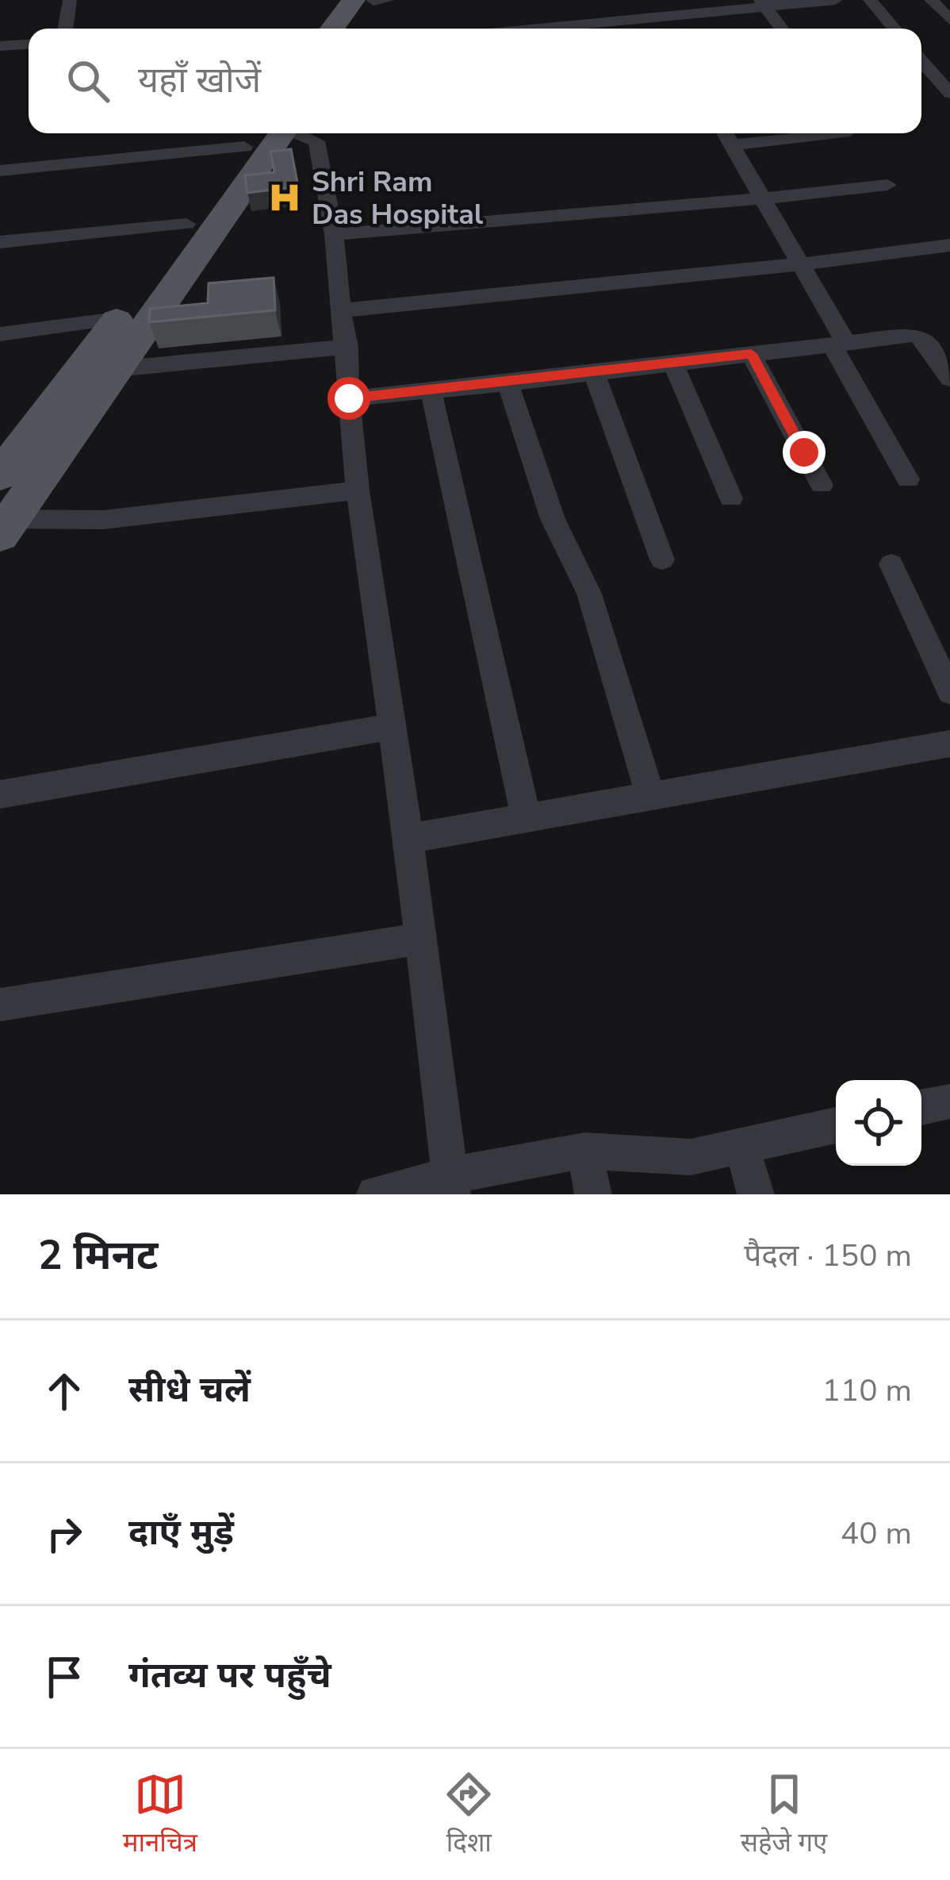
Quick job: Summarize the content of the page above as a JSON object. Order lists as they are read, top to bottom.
{
  "places": {
    "hospital": ["Shri Ram Das Hospital"]
  },
  "page": {
    "search": "यहाँ खोजें",
    "heading": ["2 मिनट", "पैदल · 150 m"],
    "list": [
      ["सीधे चलें", "110 m"],
      ["दाएँ मुड़ें", "40 m"],
      "गंतव्य पर पहुँचे"
    ],
    "nav": ["मानचित्र", "दिशा", "सहेजे गए"]
  }
}
